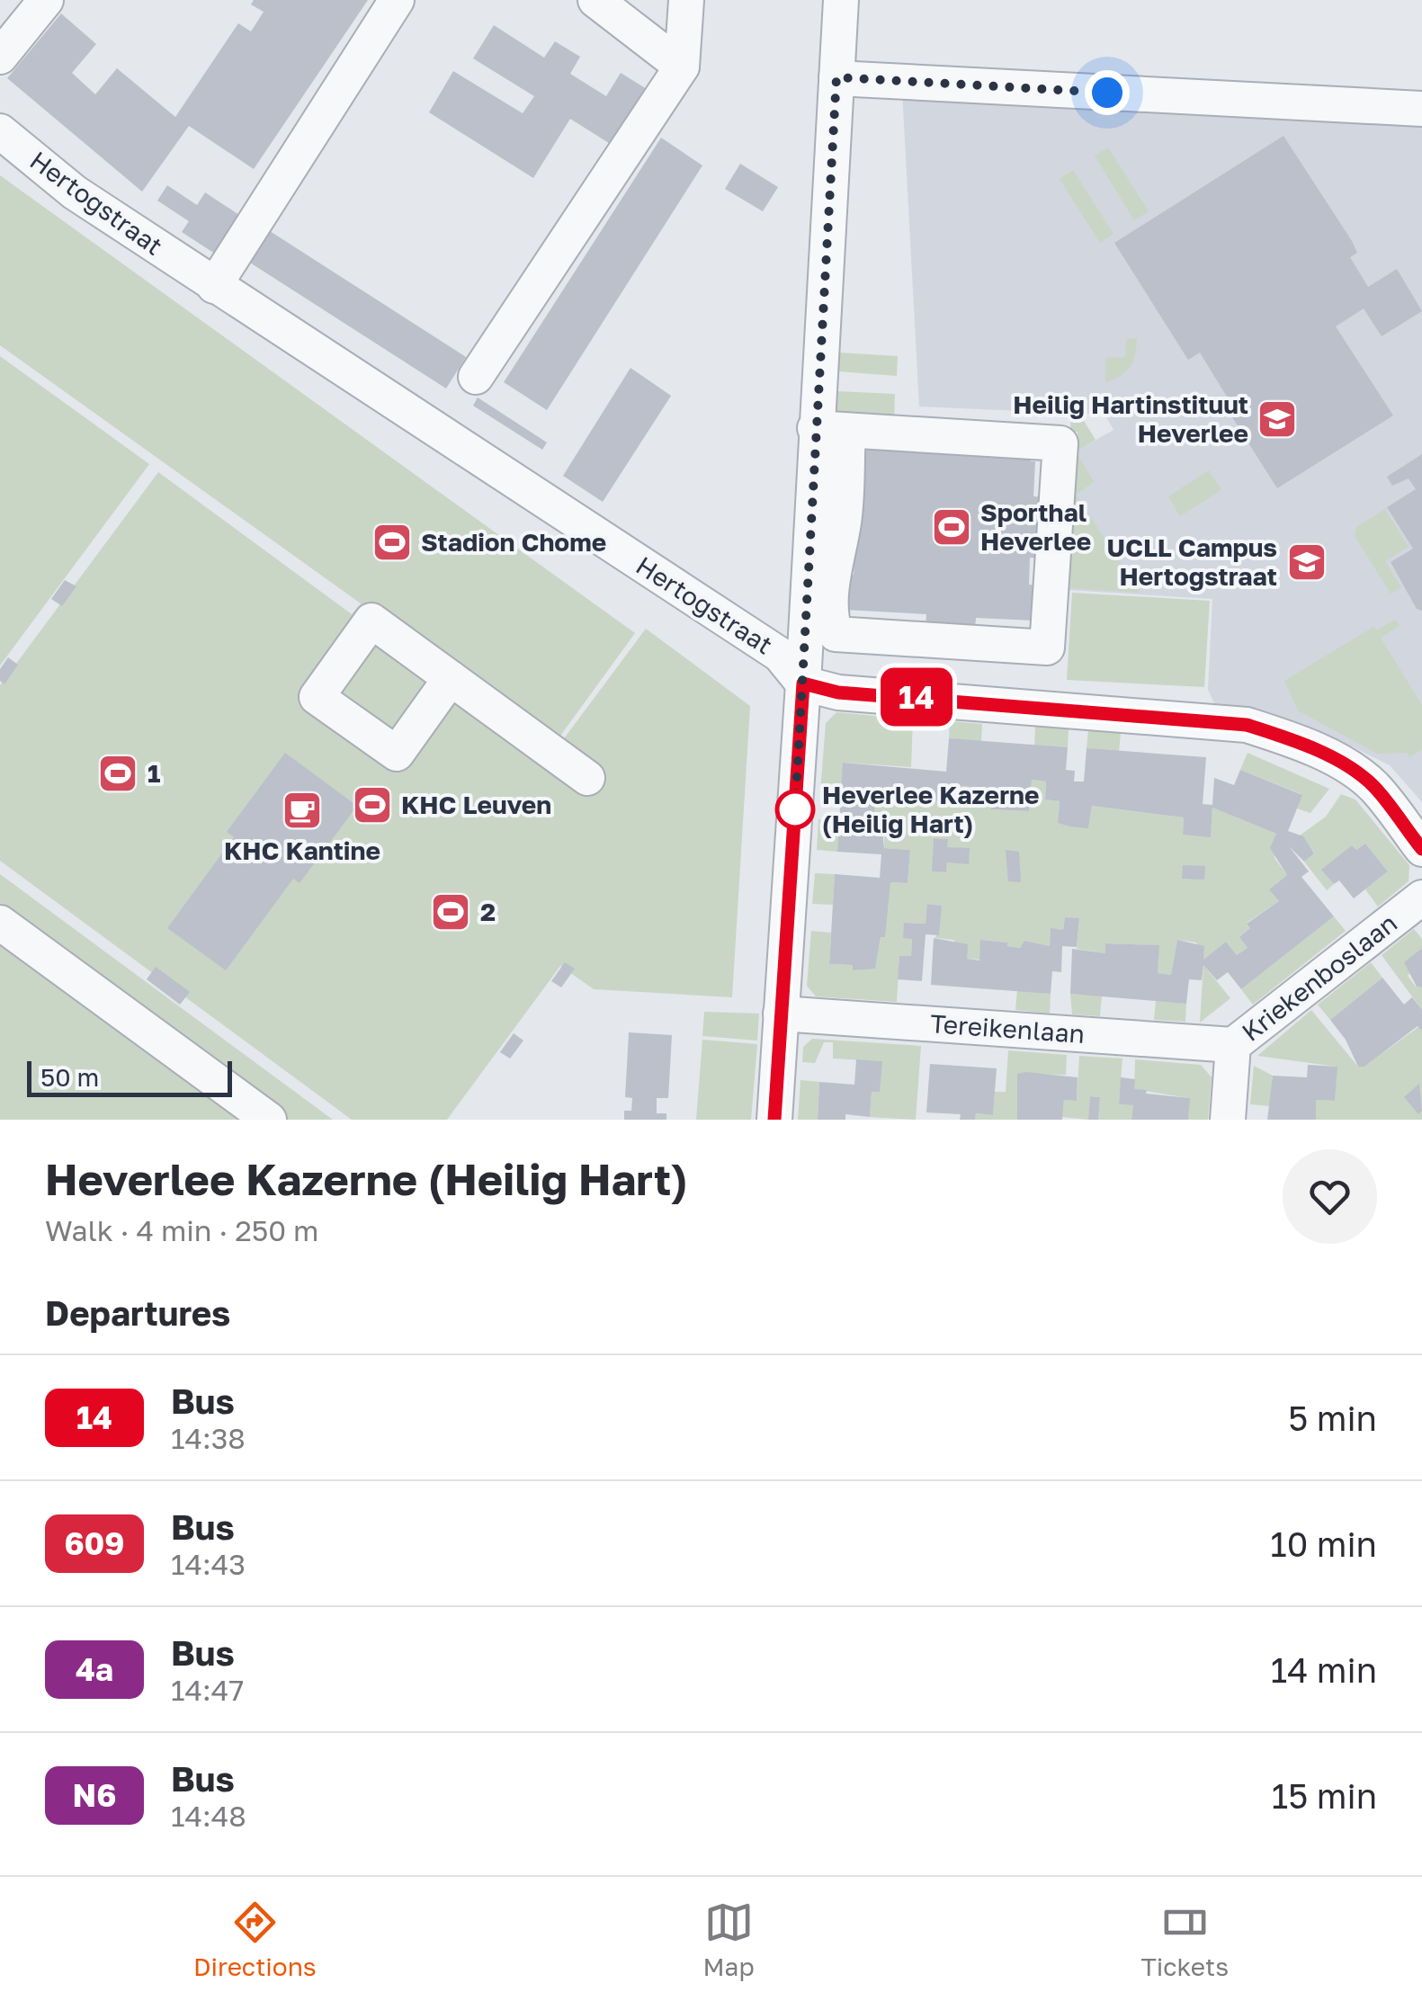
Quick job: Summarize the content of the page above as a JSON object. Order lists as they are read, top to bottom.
{
  "streets": {
    "street": ["Hertogstraat", "Kriekenboslaan", "Tereikenlaan"]
  },
  "crossings": [
    ["Kriekenboslaan", "Tereikenlaan"]
  ],
  "places": {
    "school or university": ["Heilig Hartinstituut Heverlee", "UCLL Campus Hertogstraat"],
    "sports": [
      "Sporthal Heverlee",
      "Stadion Chome",
      "1",
      "KHC Leuven",
      "2"
    ],
    "other": ["Heverlee Kazerne (Heilig Hart)"],
    "cafe": ["KHC Kantine"]
  },
  "lines": ["bus line 14"],
  "scale_bar": "50 m",
  "page": {
    "on_map": "14",
    "scale": "50 m",
    "heading": [
      ["Heverlee Kazerne (Heilig Hart)", "Walk · 4 min · 250 m"],
      "Departures"
    ],
    "list": [
      {
        "mark": "14",
        "name": "Bus",
        "note": "14:38",
        "value": "5 min"
      },
      {
        "mark": "609",
        "name": "Bus",
        "note": "14:43",
        "value": "10 min"
      },
      {
        "mark": "4a",
        "name": "Bus",
        "note": "14:47",
        "value": "14 min"
      },
      {
        "mark": "N6",
        "name": "Bus",
        "note": "14:48",
        "value": "15 min"
      }
    ],
    "tabs": ["Directions", "Map", "Tickets"]
  }
}
